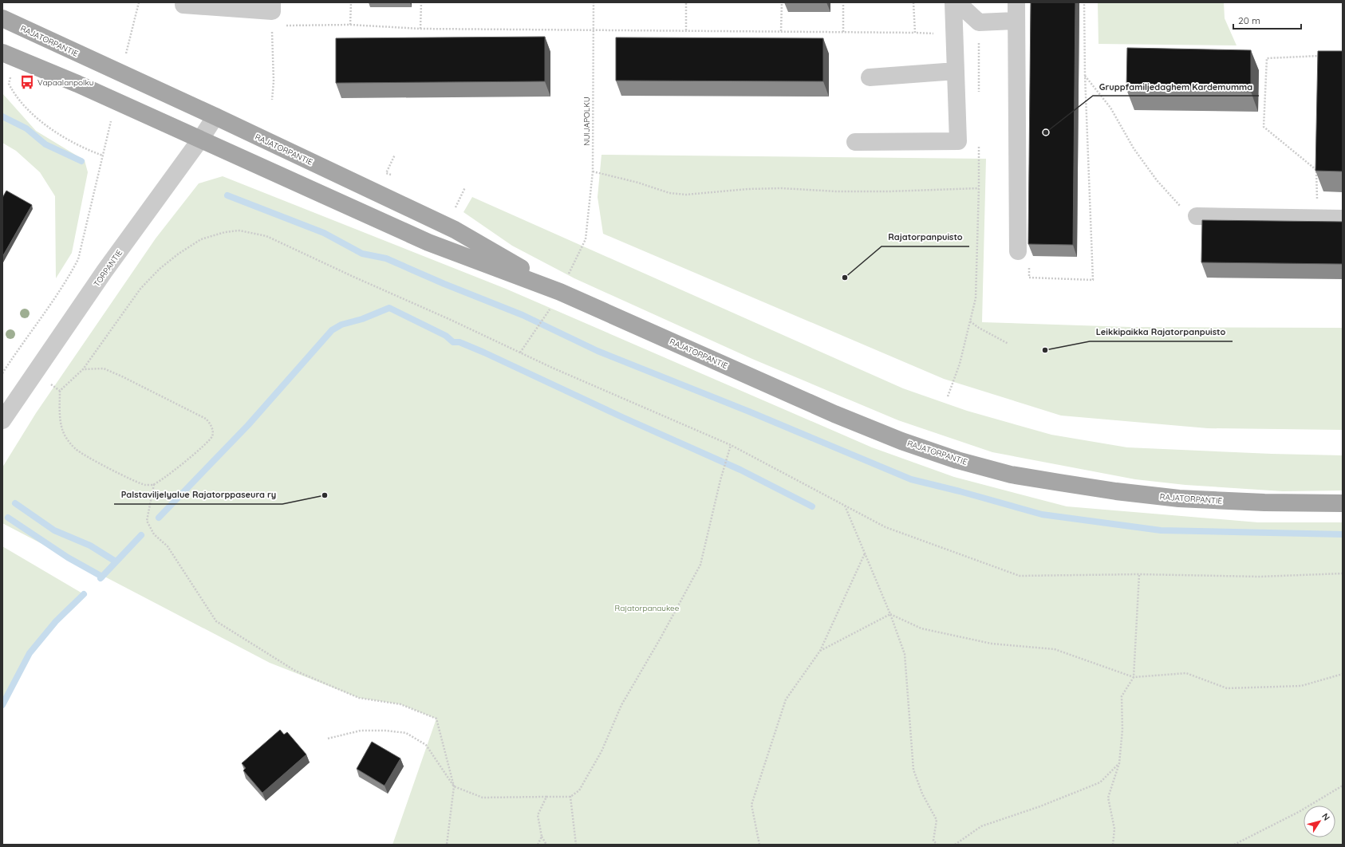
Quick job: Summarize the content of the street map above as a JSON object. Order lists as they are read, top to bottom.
{
  "streets": {
    "main road": ["RAJATORPANTIE"],
    "street": ["TORPANTIE"],
    "path": ["NUIJAPOLKU"]
  },
  "crossings": [
    ["RAJATORPANTIE", "NUIJAPOLKU"],
    ["RAJATORPANTIE", "TORPANTIE"]
  ],
  "parks": ["Rajatorpanaukee"],
  "places": {
    "bus stop": ["Vapaalanpolku"],
    "other": [
      "Gruppfamiljedaghem Kardemumma",
      "Rajatorpanpuisto",
      "Leikkipaikka Rajatorpanpuisto",
      "Palstaviljelyalue Rajatorppaseura ry"
    ]
  },
  "scale_bar": "20 m",
  "north": "top right"
}
